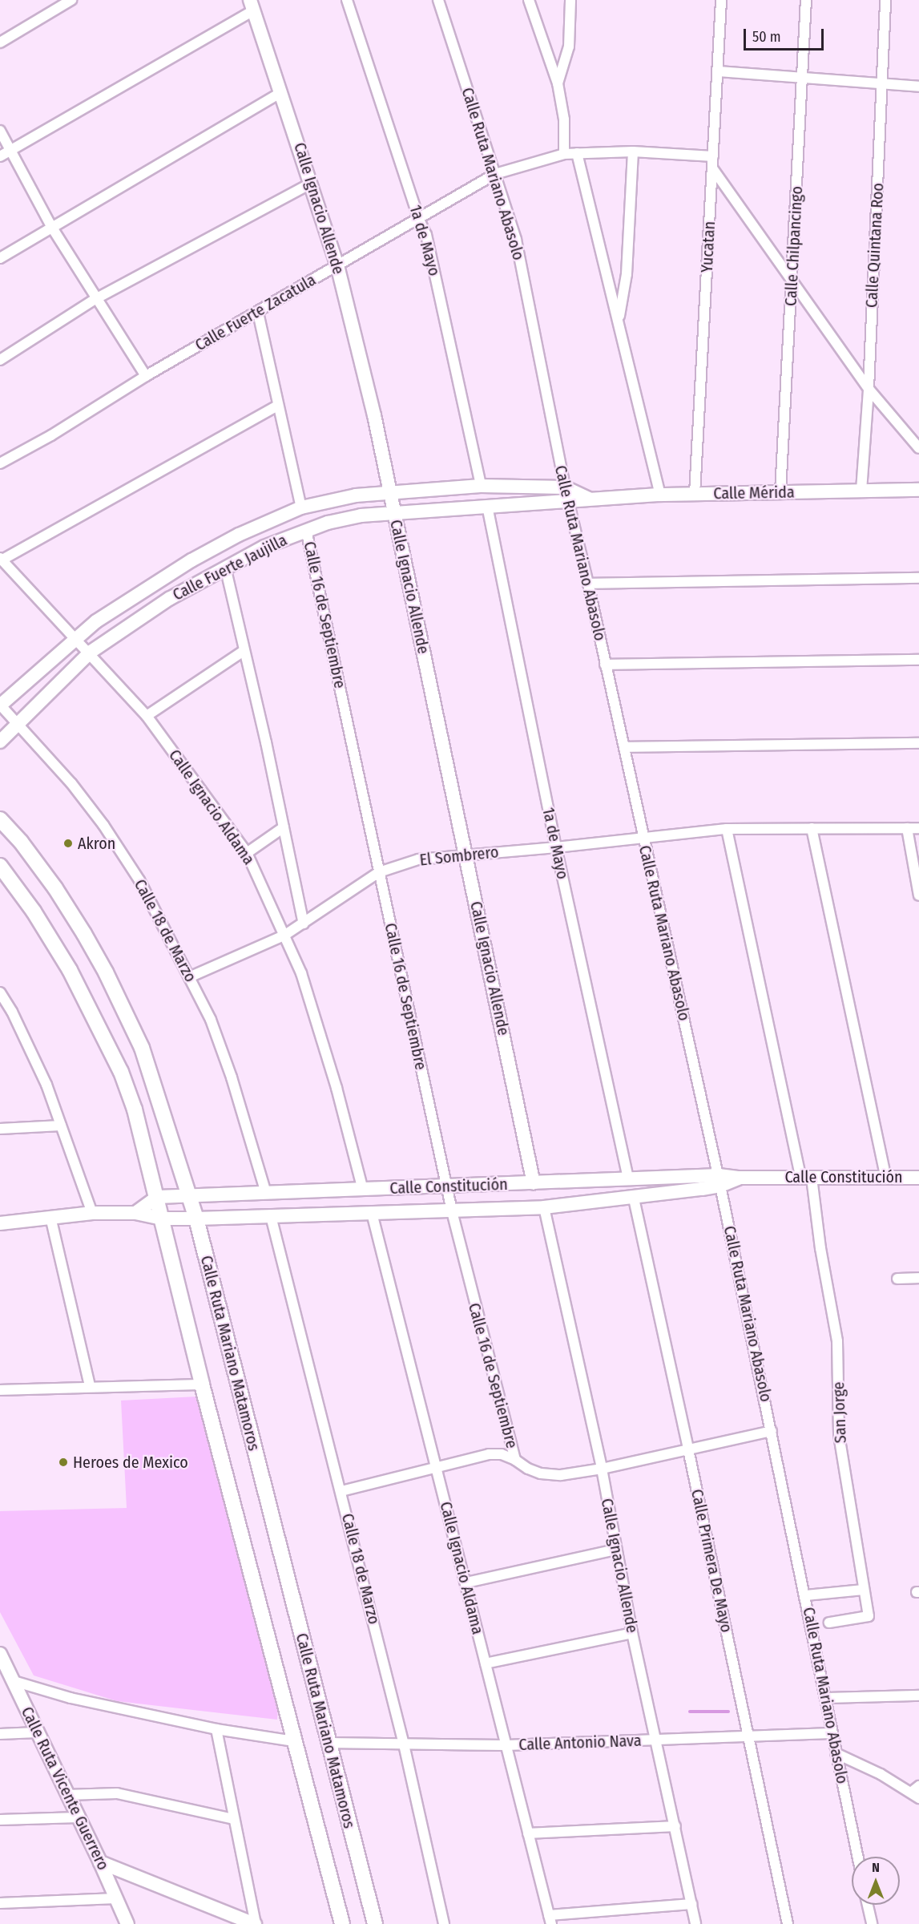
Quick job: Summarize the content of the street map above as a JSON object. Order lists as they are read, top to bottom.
{
  "streets": {
    "main road": [
      "Calle Ignacio Allende",
      "Calle Mérida",
      "Calle Fuerte Jaujilla",
      "Calle Constitución",
      "Calle Ruta Mariano Matamoros",
      "Calle Ruta Vicente Guerrero"
    ],
    "street": [
      "Calle Ruta Mariano Abasolo",
      "1a de Mayo",
      "Calle Quintana Roo",
      "Calle Chilpancingo",
      "Yucatan",
      "Calle Fuerte Zacatula",
      "Calle 16 de Septiembre",
      "Calle Ignacio Aldama",
      "El Sombrero",
      "Calle 18 de Marzo",
      "San Jorge",
      "Calle Primera De Mayo",
      "Calle Antonio Nava"
    ]
  },
  "crossings": [
    ["Calle Ruta Mariano Abasolo", "Calle Fuerte Zacatula"],
    ["Calle Ruta Mariano Abasolo", "Calle Mérida"],
    ["Calle Ruta Mariano Abasolo", "Calle Fuerte Jaujilla"],
    ["Calle Ruta Mariano Abasolo", "El Sombrero"],
    ["Calle Ruta Mariano Abasolo", "Calle Constitución"],
    ["Calle Ruta Mariano Abasolo", "Calle Antonio Nava"],
    ["Calle Ignacio Allende", "Calle Fuerte Zacatula"],
    ["Calle Ignacio Allende", "Calle Fuerte Jaujilla"],
    ["Calle Ignacio Allende", "El Sombrero"],
    ["Calle Ignacio Allende", "Calle Constitución"],
    ["Calle Ignacio Allende", "Calle Antonio Nava"],
    ["1a de Mayo", "Calle Fuerte Zacatula"],
    ["1a de Mayo", "Calle Fuerte Jaujilla"],
    ["1a de Mayo", "El Sombrero"],
    ["1a de Mayo", "Calle Constitución"],
    ["Calle Quintana Roo", "Calle Mérida"],
    ["Calle Chilpancingo", "Calle Mérida"],
    ["Yucatan", "Calle Fuerte Zacatula"],
    ["Yucatan", "Calle Mérida"],
    ["Calle Mérida", "Calle Fuerte Jaujilla"],
    ["Calle Fuerte Jaujilla", "Calle 16 de Septiembre"],
    ["Calle Fuerte Jaujilla", "Calle Ignacio Aldama"],
    ["Calle Fuerte Jaujilla", "Calle 18 de Marzo"],
    ["Calle 16 de Septiembre", "El Sombrero"],
    ["Calle 16 de Septiembre", "Calle Constitución"],
    ["Calle Ignacio Aldama", "El Sombrero"],
    ["Calle Ignacio Aldama", "Calle Constitución"],
    ["Calle Ignacio Aldama", "Calle Antonio Nava"],
    ["El Sombrero", "Calle 18 de Marzo"],
    ["El Sombrero", "San Jorge"],
    ["Calle 18 de Marzo", "Calle Constitución"],
    ["Calle 18 de Marzo", "Calle Antonio Nava"],
    ["Calle Constitución", "Calle Ruta Mariano Matamoros"],
    ["Calle Constitución", "San Jorge"],
    ["Calle Constitución", "Calle Primera De Mayo"],
    ["Calle Ruta Mariano Matamoros", "Calle Antonio Nava"],
    ["Calle Primera De Mayo", "Calle Antonio Nava"]
  ],
  "places": ["Akron", "Heroes de Mexico"],
  "scale_bar": "50 m",
  "north": "top"
}
